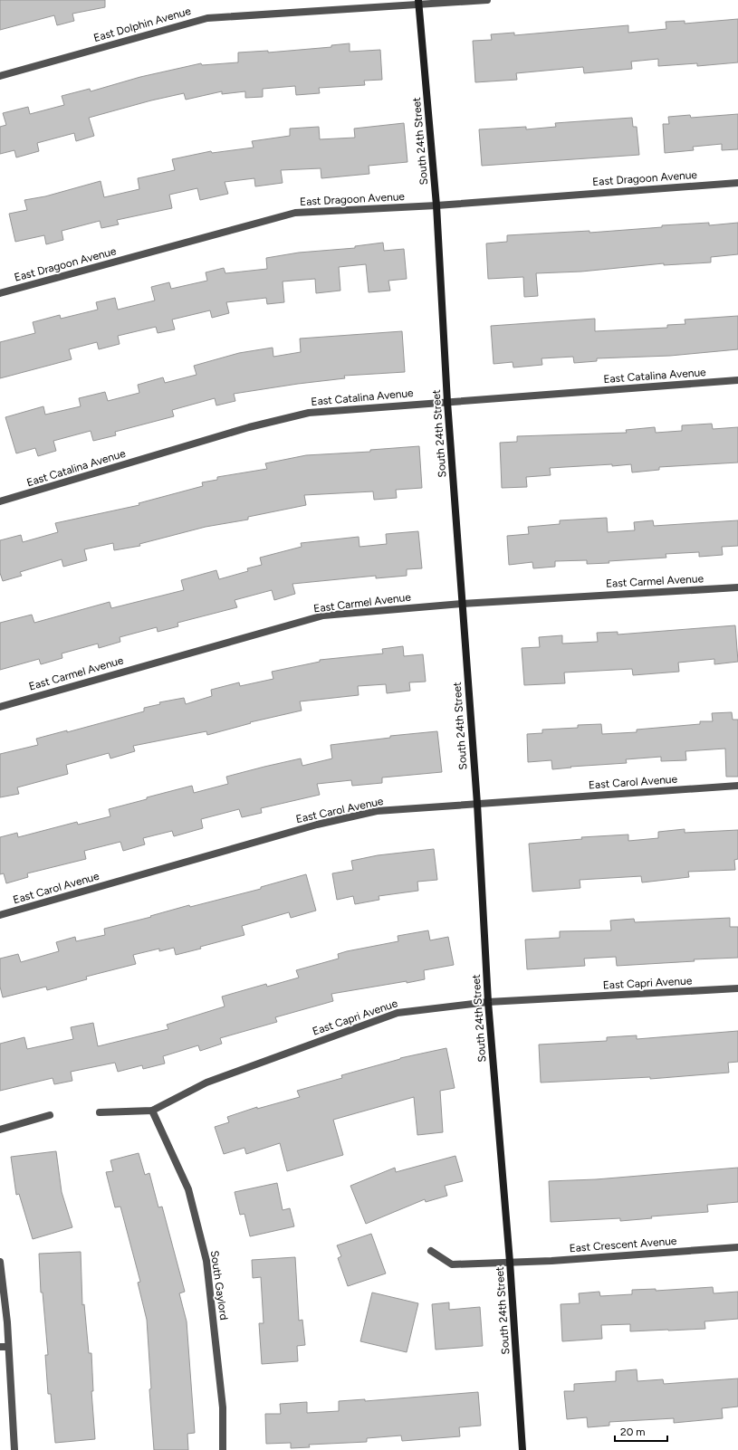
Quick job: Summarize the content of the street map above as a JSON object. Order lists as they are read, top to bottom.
{
  "streets": {
    "street": [
      "East Dolphin Avenue",
      "South 24th Street",
      "East Dragoon Avenue",
      "East Catalina Avenue",
      "East Carmel Avenue",
      "East Carol Avenue",
      "East Capri Avenue",
      "East Crescent Avenue",
      "South Gaylord"
    ]
  },
  "crossings": [
    ["East Dolphin Avenue", "South 24th Street"],
    ["South 24th Street", "East Dragoon Avenue"],
    ["South 24th Street", "East Catalina Avenue"],
    ["South 24th Street", "East Carmel Avenue"],
    ["South 24th Street", "East Carol Avenue"],
    ["South 24th Street", "East Capri Avenue"],
    ["South 24th Street", "East Crescent Avenue"],
    ["East Capri Avenue", "South Gaylord"]
  ],
  "scale_bar": "20 m"
}
